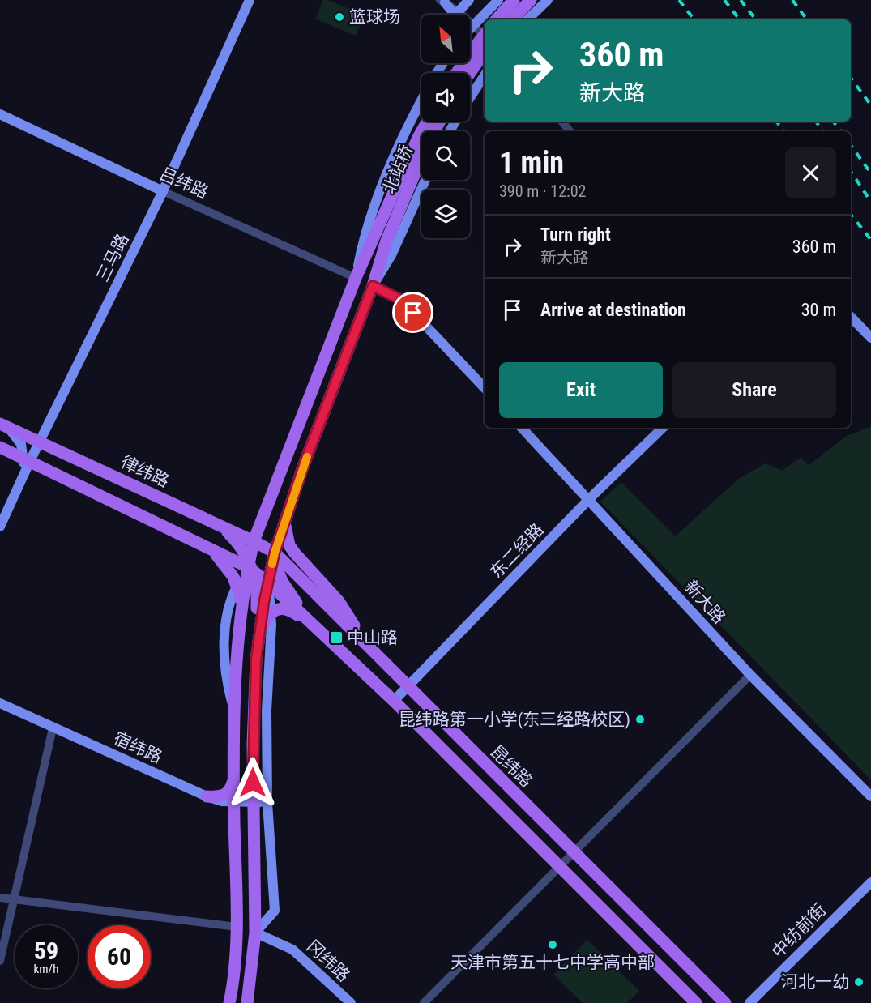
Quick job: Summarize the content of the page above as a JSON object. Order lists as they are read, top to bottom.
{
  "streets": {
    "main road": ["北站桥", "律纬路", "昆纬路"],
    "street": [
      "吕纬路",
      "三马路",
      "东二经路",
      "新大路",
      "宿纬路",
      "中纺前街",
      "冈纬路"
    ]
  },
  "crossings": [
    ["吕纬路", "三马路"],
    ["三马路", "律纬路"],
    ["律纬路", "昆纬路"],
    ["东二经路", "新大路"],
    ["东二经路", "昆纬路"]
  ],
  "places": {
    "other": [
      "篮球场",
      "昆纬路第一小学(东三经路校区)",
      "天津市第五十七中学高中部",
      "河北一幼"
    ],
    "transit": ["中山路"]
  },
  "north": "top left",
  "page": {
    "turn": ["360 m", "新大路"],
    "heading": ["1 min", "390 m · 12:02"],
    "list": [
      {
        "name": "Turn right",
        "note": "新大路",
        "value": "360 m"
      },
      {
        "name": "Arrive at destination",
        "value": "30 m"
      }
    ],
    "buttons": ["Exit", "Share"],
    "speed": "59 km/h",
    "limit": "60"
  }
}
